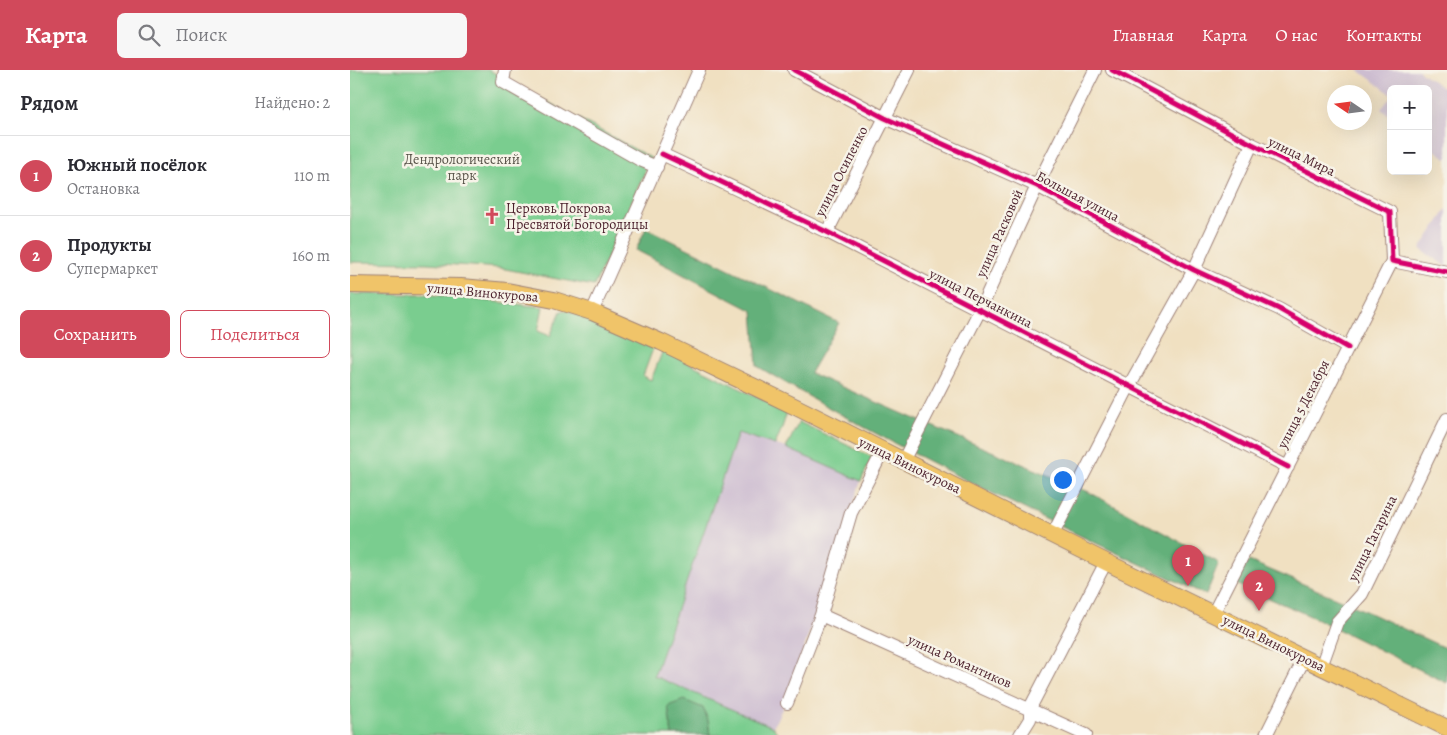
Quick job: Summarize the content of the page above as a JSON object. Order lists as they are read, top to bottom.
{
  "streets": {
    "main road": ["улица Винокурова"],
    "street": [
      "улица Мира",
      "улица Осипенко",
      "Большая улица",
      "улица Расковой",
      "улица Перчанкина",
      "улица 5 Декабря",
      "улица Гагарина",
      "улица Романтиков"
    ]
  },
  "crossings": [
    ["улица Мира", "улица 5 Декабря"],
    ["улица Осипенко", "Большая улица"],
    ["улица Осипенко", "улица Перчанкина"],
    ["Большая улица", "улица Расковой"],
    ["Большая улица", "улица 5 Декабря"],
    ["улица Расковой", "улица Винокурова"],
    ["улица Расковой", "улица Перчанкина"],
    ["улица Винокурова", "улица 5 Декабря"],
    ["улица Винокурова", "улица Гагарина"],
    ["улица Перчанкина", "улица 5 Декабря"]
  ],
  "parks": ["Дендрологический парк"],
  "places": {
    "church": ["Церковь Покрова Пресвятой Богородицы"]
  },
  "north": "left",
  "page": {
    "header": "Карта",
    "search": "Поиск",
    "nav": [
      "Главная",
      "Карта",
      "О нас",
      "Контакты"
    ],
    "heading": ["Рядом", "Найдено: 2"],
    "map_buttons": ["+", "−"],
    "list": [
      {
        "mark": "1",
        "name": "Южный посёлок",
        "note": "Остановка",
        "value": "110 m"
      },
      {
        "mark": "2",
        "name": "Продукты",
        "note": "Супермаркет",
        "value": "160 m"
      }
    ],
    "buttons": ["Сохранить", "Поделиться"],
    "pins": ["1", "2"]
  }
}
